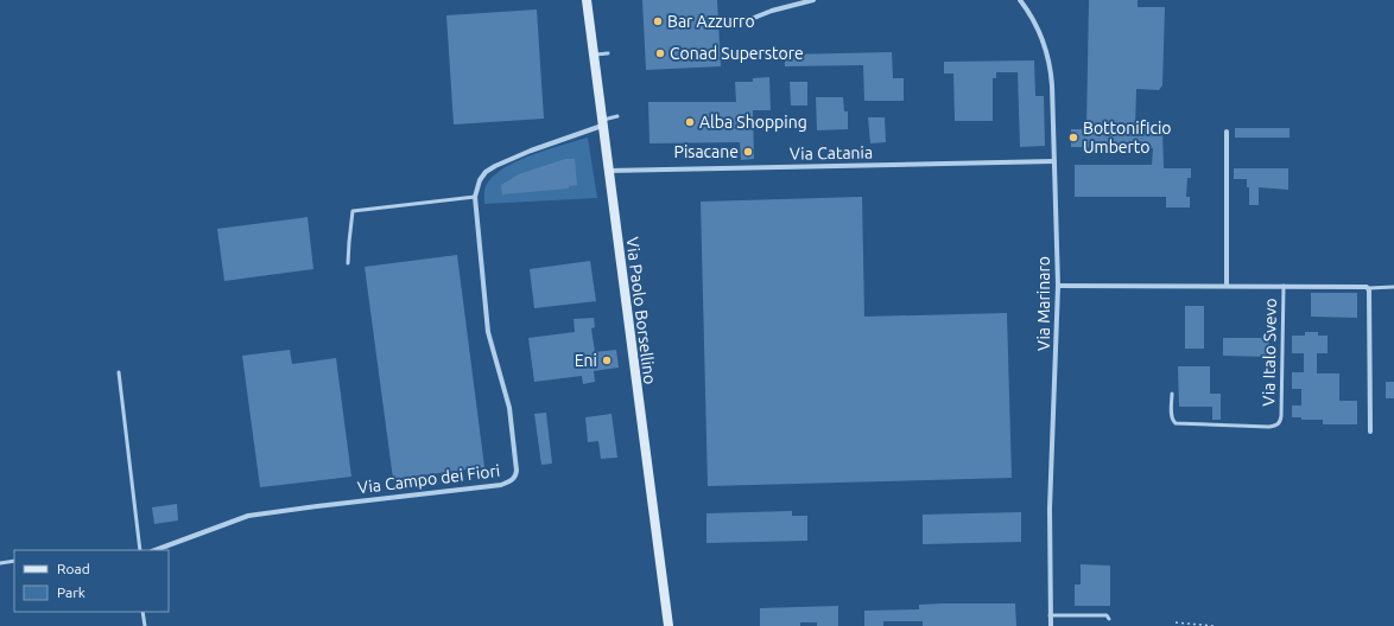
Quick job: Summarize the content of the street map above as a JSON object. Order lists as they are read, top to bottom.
{
  "streets": {
    "main road": ["Via Paolo Borsellino"],
    "street": [
      "Via Catania",
      "Via Marinaro",
      "Via Italo Svevo",
      "Via Campo dei Fiori"
    ]
  },
  "crossings": [
    ["Via Catania", "Via Marinaro"],
    ["Via Catania", "Via Paolo Borsellino"],
    ["Via Marinaro", "Via Italo Svevo"],
    ["Via Paolo Borsellino", "Via Campo dei Fiori"]
  ],
  "places": [
    "Bar Azzurro",
    "Conad Superstore",
    "Alba Shopping",
    "Bottonificio Umberto",
    "Pisacane",
    "Eni"
  ],
  "legend": ["Road", "Park"]
}
